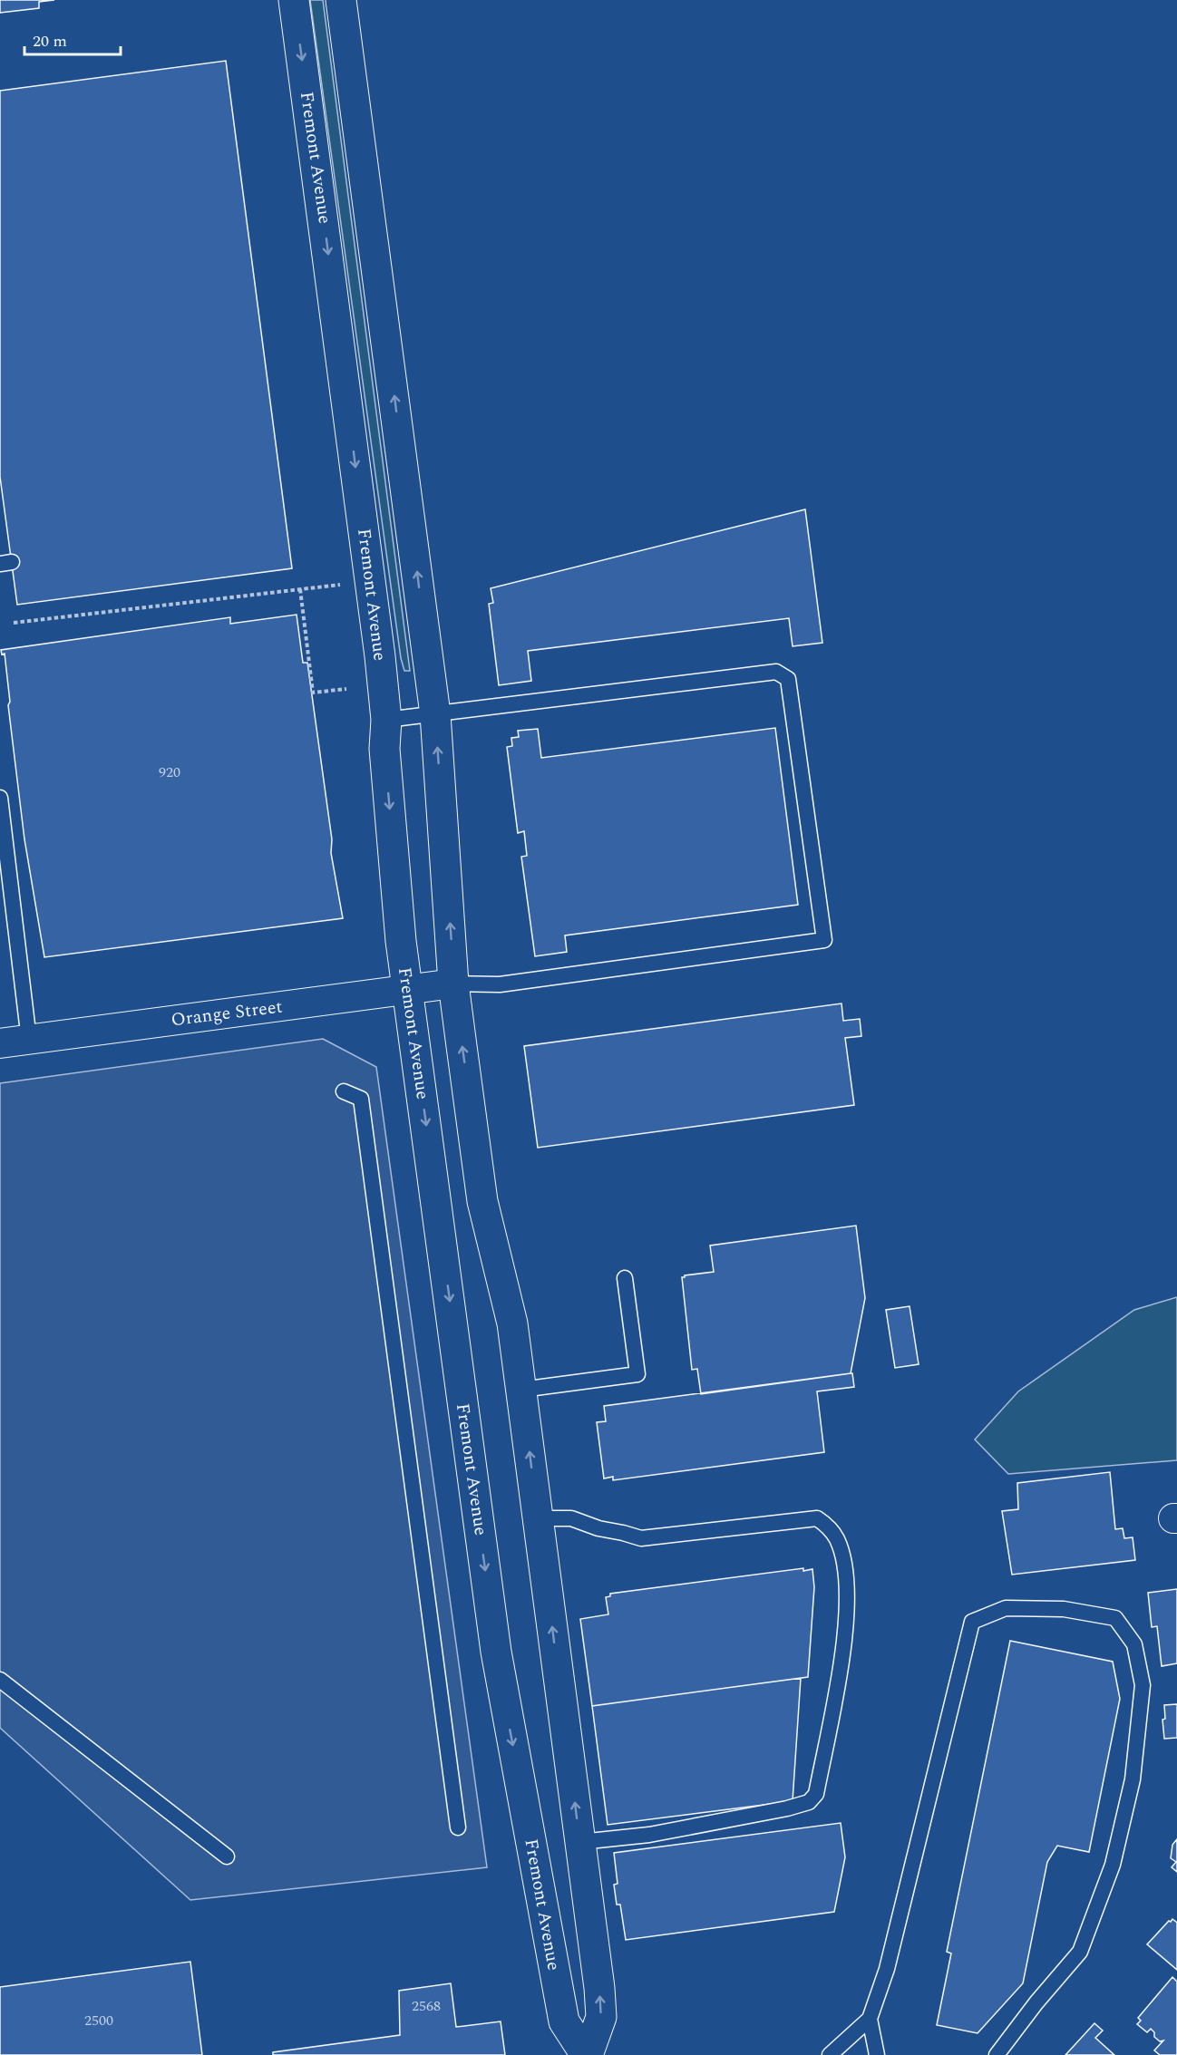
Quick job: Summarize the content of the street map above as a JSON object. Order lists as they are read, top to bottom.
{
  "streets": {
    "main road": ["Fremont Avenue"],
    "street": ["Orange Street"]
  },
  "crossings": [
    ["Fremont Avenue", "Orange Street"]
  ],
  "house_numbers": ["920", "2568", "2500"],
  "scale_bar": "20 m"
}
